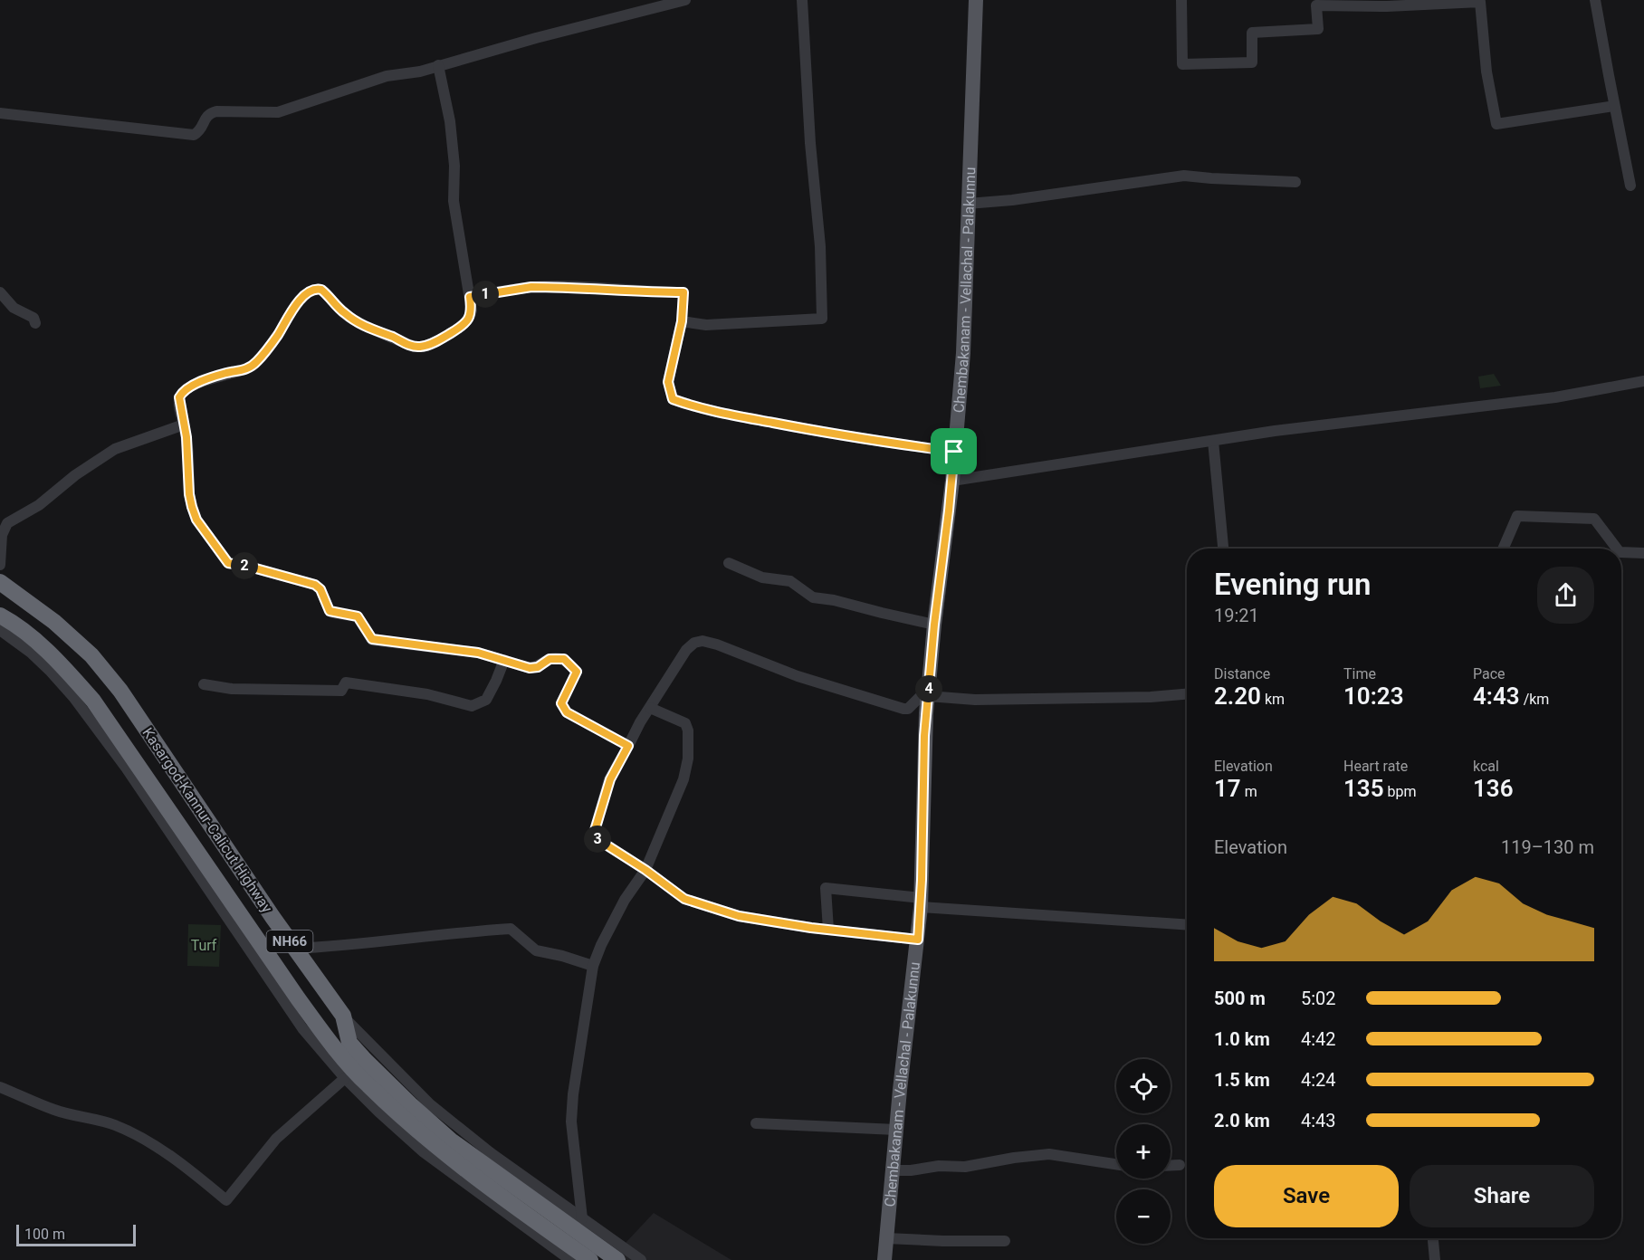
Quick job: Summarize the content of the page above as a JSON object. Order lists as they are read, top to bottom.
{
  "streets": {
    "highway": ["Kasargod-Kannur-Calicut Highway", "NH66"],
    "main road": ["Chembakanam - Vellachal - Palakunnu"]
  },
  "parks": ["Turf"],
  "scale_bar": "100 m",
  "page": {
    "pins": [
      "1",
      "2",
      "4",
      "3"
    ],
    "heading": ["Evening run", "19:21"],
    "stats": [
      ["Distance", "2.20 km"],
      ["Time", "10:23"],
      ["Pace", "4:43 /km"],
      ["Elevation", "17 m"],
      ["Heart rate", "135 bpm"],
      ["kcal", "136"]
    ],
    "chart": ["Elevation", "119–130 m"],
    "list": [
      {
        "name": "500 m",
        "note": "5:02"
      },
      {
        "name": "1.0 km",
        "note": "4:42"
      },
      {
        "name": "1.5 km",
        "note": "4:24"
      },
      {
        "name": "2.0 km",
        "note": "4:43"
      }
    ],
    "map_buttons": ["+", "−"],
    "buttons": ["Save", "Share"],
    "scale": "100 m"
  }
}
